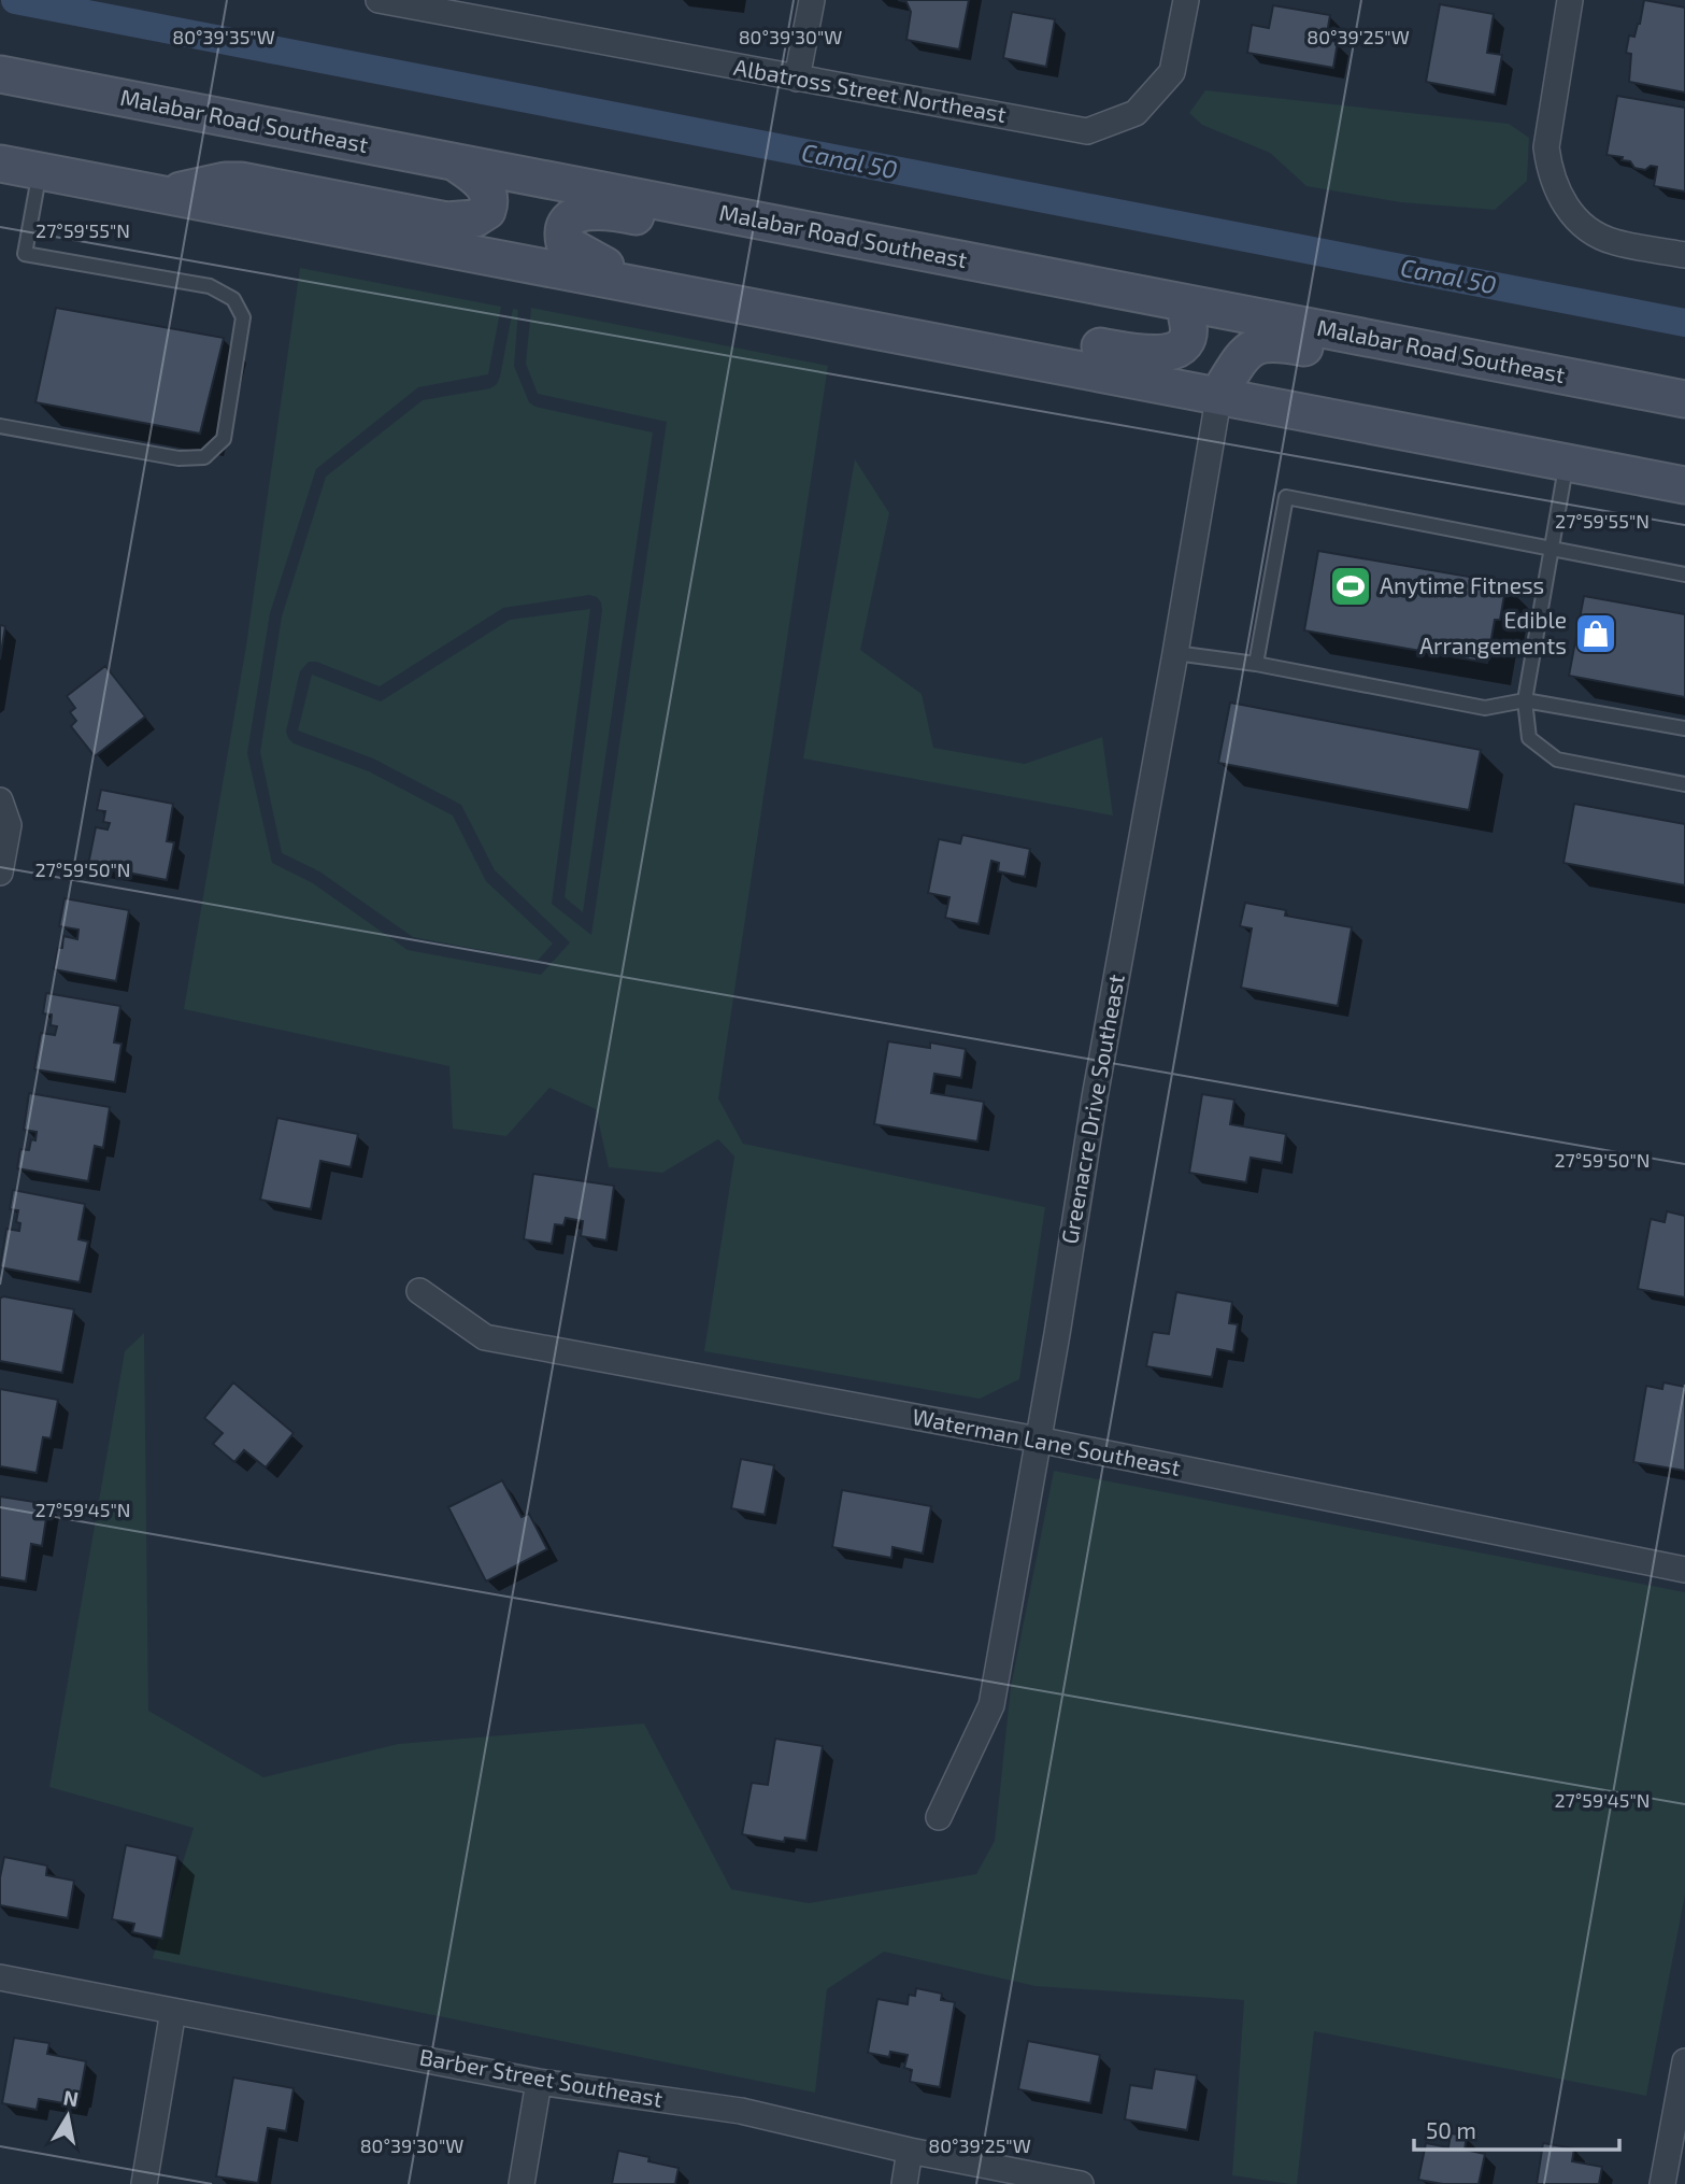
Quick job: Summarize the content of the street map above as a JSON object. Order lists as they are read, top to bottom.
{
  "streets": {
    "main road": ["Malabar Road Southeast"],
    "street": [
      "Albatross Street Northeast",
      "Greenacre Drive Southeast",
      "Waterman Lane Southeast",
      "Barber Street Southeast"
    ]
  },
  "crossings": [
    ["Greenacre Drive Southeast", "Waterman Lane Southeast"]
  ],
  "water": ["Canal 50"],
  "places": {
    "sports": ["Anytime Fitness"],
    "shop": ["Edible Arrangements"]
  },
  "scale_bar": "50 m",
  "north": "top",
  "coordinates": [
    "80°39'35\"W",
    "80°39'30\"W",
    "80°39'25\"W",
    "27°59'55\"N",
    "27°59'50\"N",
    "27°59'45\"N"
  ]
}
